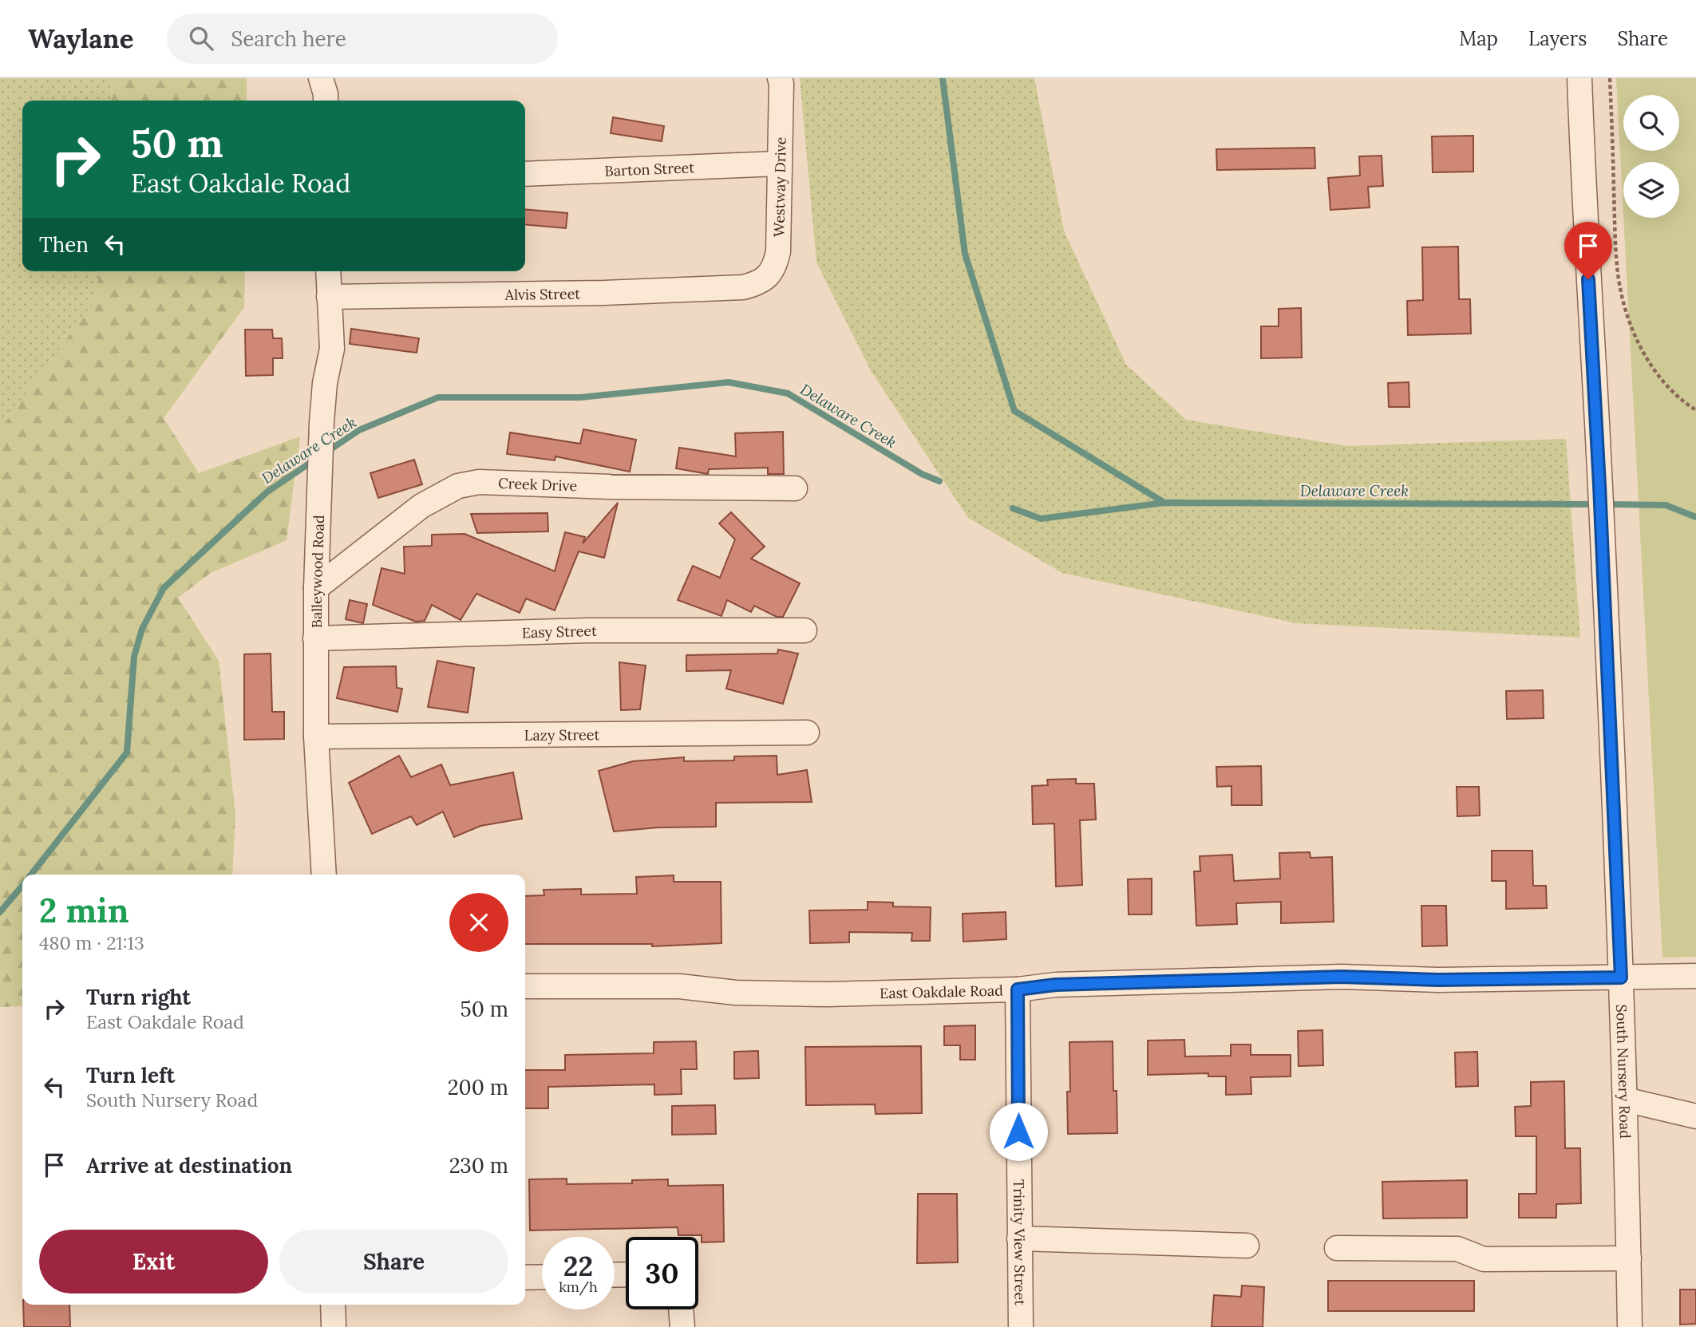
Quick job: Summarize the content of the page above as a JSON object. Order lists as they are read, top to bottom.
{
  "streets": {
    "street": [
      "Barton Street",
      "Westway Drive",
      "Alvis Street",
      "Creek Drive",
      "Balleywood Road",
      "Easy Street",
      "Lazy Street",
      "East Oakdale Road",
      "South Nursery Road",
      "Trinity View Street"
    ]
  },
  "crossings": [
    ["Barton Street", "Westway Drive"],
    ["Westway Drive", "Alvis Street"],
    ["Alvis Street", "Balleywood Road"],
    ["Creek Drive", "Balleywood Road"],
    ["Balleywood Road", "Easy Street"],
    ["Balleywood Road", "Lazy Street"],
    ["East Oakdale Road", "South Nursery Road"],
    ["East Oakdale Road", "Trinity View Street"]
  ],
  "water": ["Delaware Creek"],
  "page": {
    "header": "Waylane",
    "search": "Search here",
    "nav": ["Map", "Layers", "Share"],
    "turn": ["50 m", "East Oakdale Road"],
    "then": "Then",
    "heading": ["2 min", "480 m · 21:13"],
    "list": [
      {
        "name": "Turn right",
        "note": "East Oakdale Road",
        "value": "50 m"
      },
      {
        "name": "Turn left",
        "note": "South Nursery Road",
        "value": "200 m"
      },
      {
        "name": "Arrive at destination",
        "value": "230 m"
      }
    ],
    "buttons": ["Exit", "Share"],
    "speed": "22 km/h",
    "limit": "30"
  }
}
